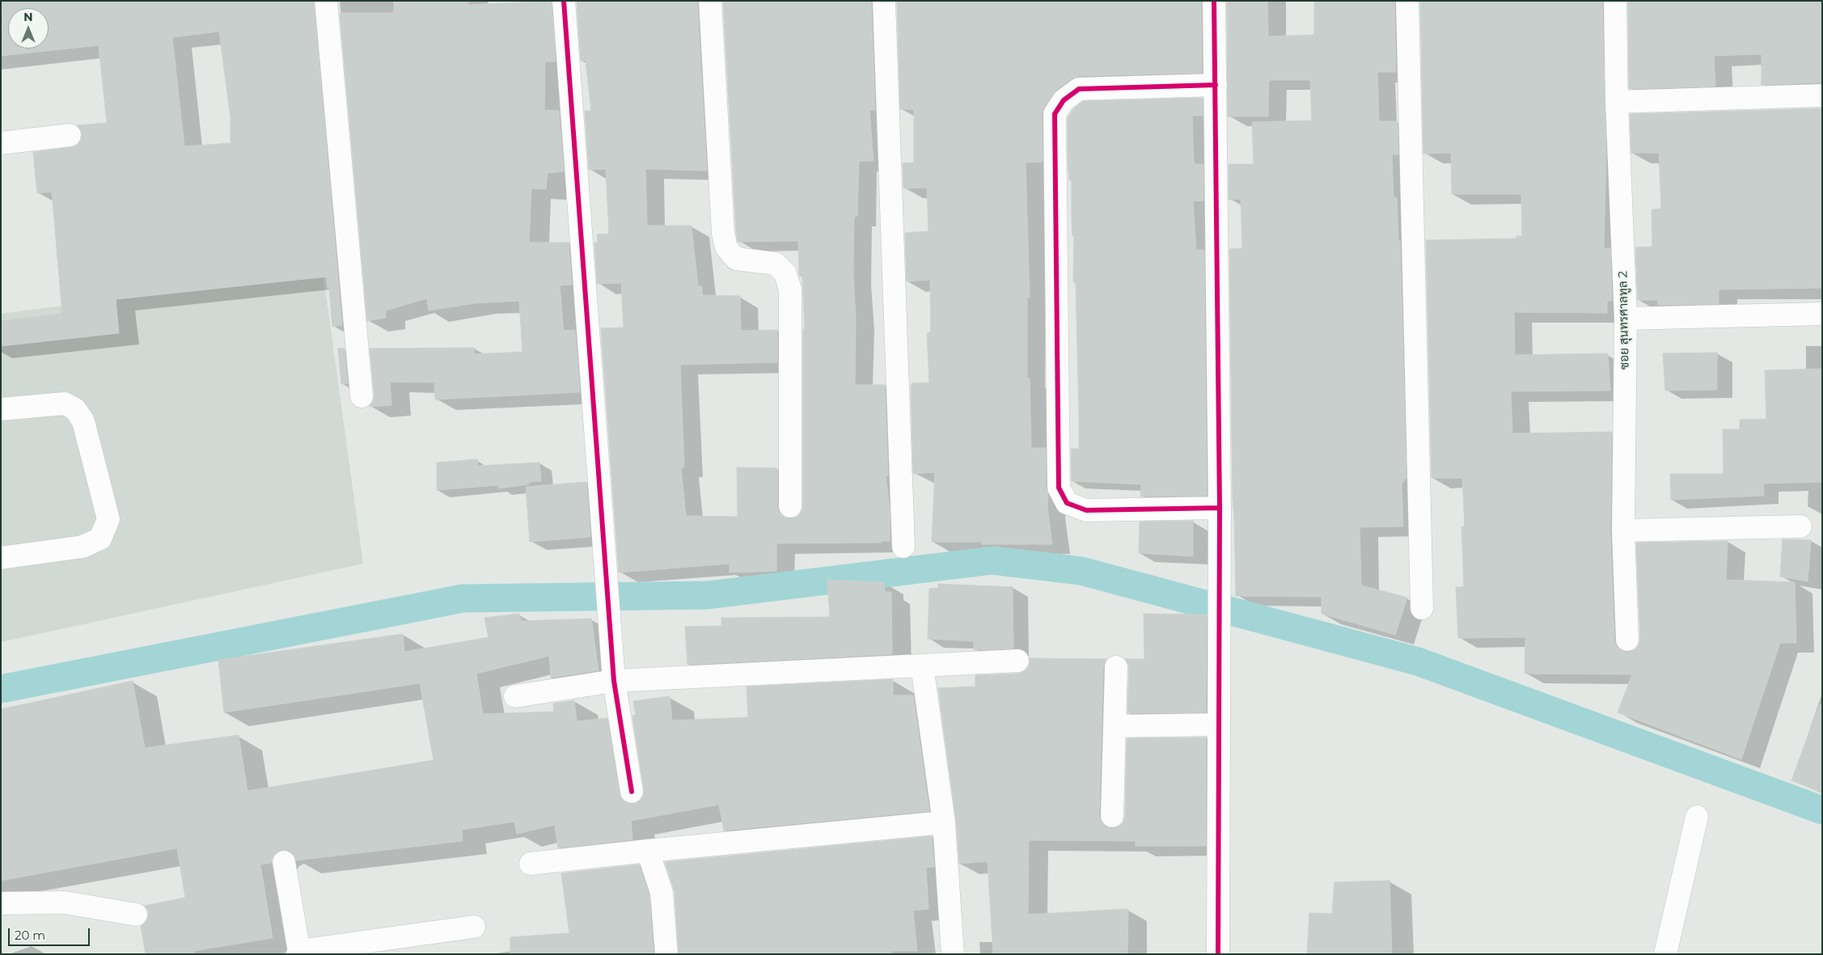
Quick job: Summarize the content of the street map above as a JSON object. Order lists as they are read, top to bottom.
{
  "streets": {
    "street": ["ซอย สุนทรศาลทูล 2"]
  },
  "scale_bar": "20 m",
  "north": "top"
}
